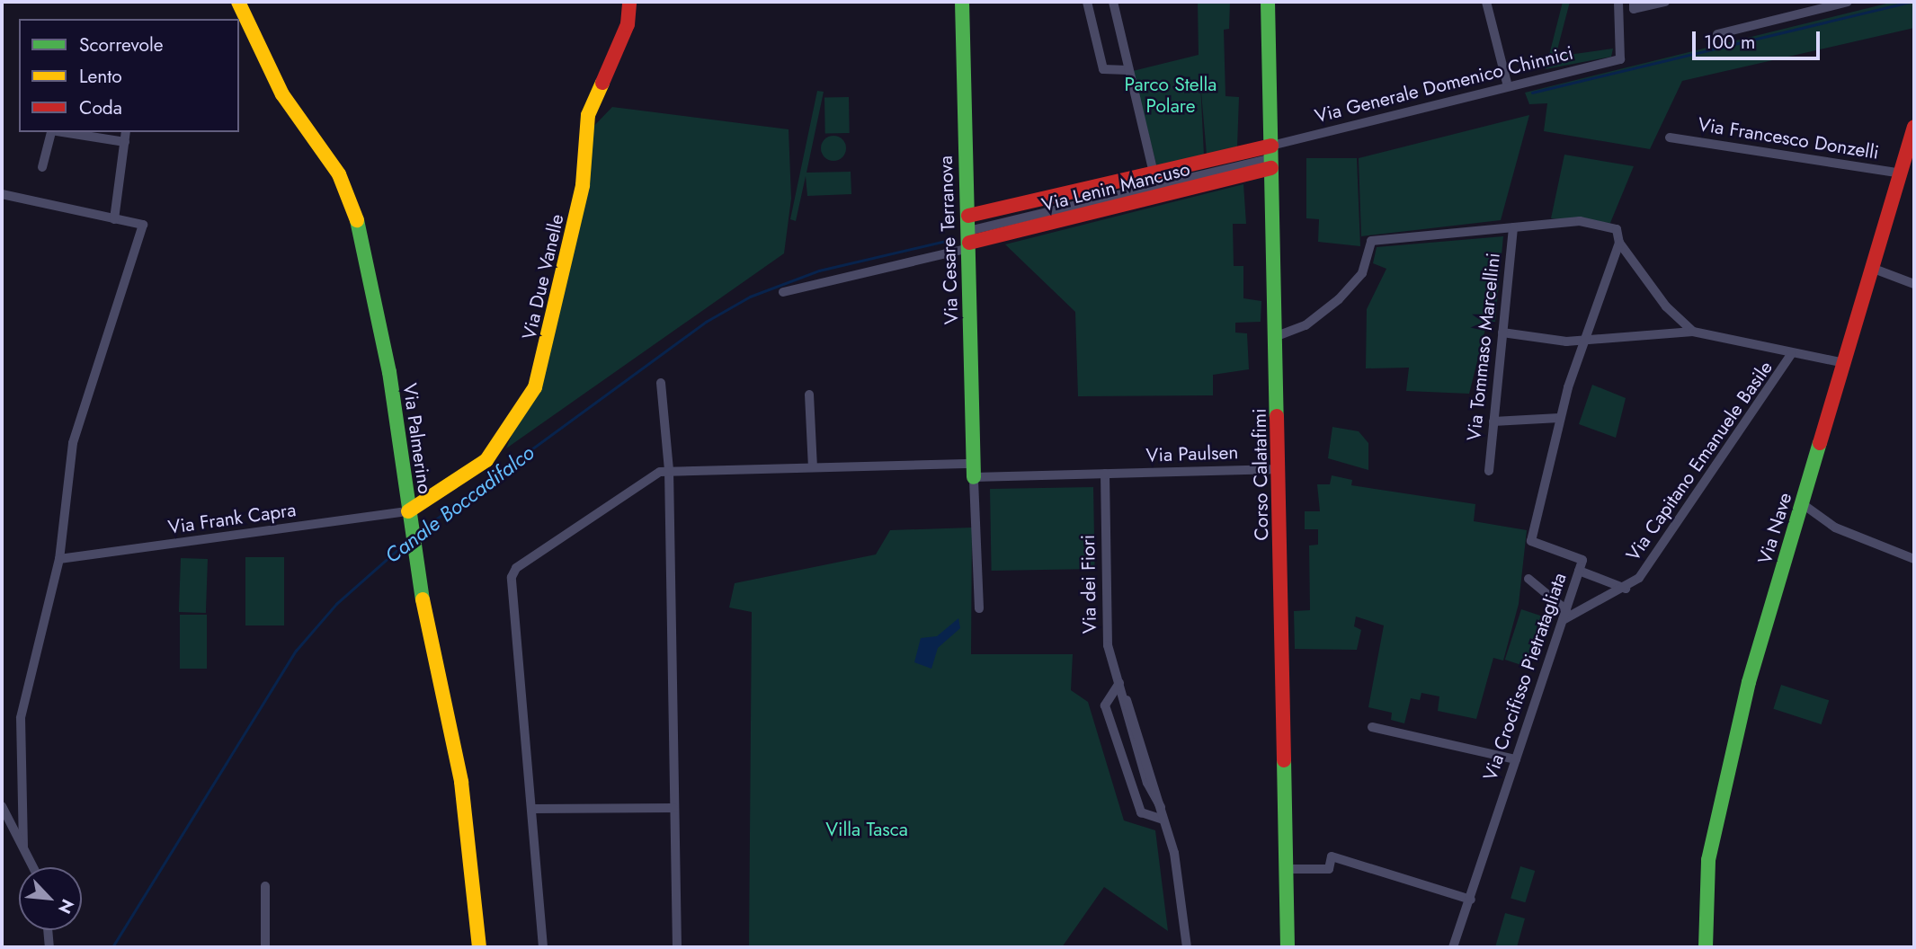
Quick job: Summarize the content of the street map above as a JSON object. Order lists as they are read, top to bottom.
{
  "streets": {
    "street": [
      "Via Generale Domenico Chinnici",
      "Via Francesco Donzelli",
      "Via Lenin Mancuso",
      "Via Cesare Terranova",
      "Via Due Vanelle",
      "Via Tommaso Marcellini",
      "Via Palmerino",
      "Via Paulsen",
      "Via Capitano Emanuele Basile",
      "Corso Calatafimi",
      "Via Frank Capra",
      "Via Nave",
      "Via dei Fiori",
      "Via Crocifisso Pietratagliata"
    ]
  },
  "crossings": [
    ["Via Generale Domenico Chinnici", "Via Lenin Mancuso"],
    ["Via Generale Domenico Chinnici", "Corso Calatafimi"],
    ["Via Francesco Donzelli", "Via Nave"],
    ["Via Lenin Mancuso", "Via Cesare Terranova"],
    ["Via Lenin Mancuso", "Corso Calatafimi"],
    ["Via Cesare Terranova", "Via Paulsen"],
    ["Via Due Vanelle", "Via Palmerino"],
    ["Via Due Vanelle", "Via Frank Capra"],
    ["Via Palmerino", "Via Frank Capra"],
    ["Via Paulsen", "Corso Calatafimi"],
    ["Via Paulsen", "Via dei Fiori"],
    ["Via Capitano Emanuele Basile", "Via Crocifisso Pietratagliata"]
  ],
  "water": ["Canale Boccadifalco"],
  "parks": ["Parco Stella Polare", "Villa Tasca"],
  "legend": ["Scorrevole", "Lento", "Coda"],
  "scale_bar": "100 m",
  "north": "bottom right"
}
